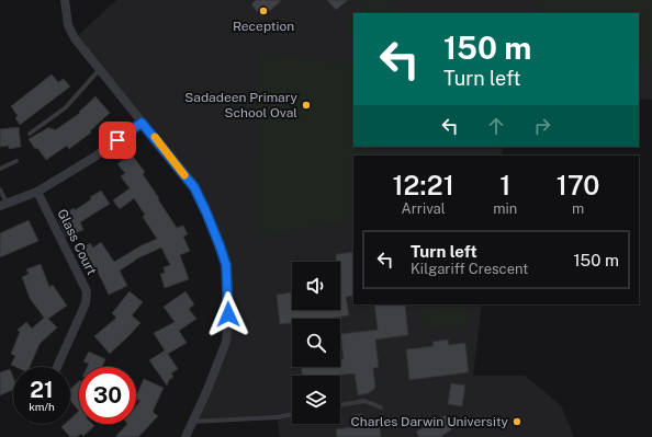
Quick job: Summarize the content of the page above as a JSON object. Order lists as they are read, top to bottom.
{
  "streets": {
    "street": ["Glass Court"]
  },
  "places": ["Reception", "Sadadeen Primary School Oval", "Charles Darwin University"],
  "page": {
    "turn": ["150 m", "Turn left"],
    "eta": [
      "12:21",
      "Arrival",
      "1",
      "min",
      "170",
      "m"
    ],
    "list": [
      {
        "name": "Turn left",
        "note": "Kilgariff Crescent",
        "value": "150 m"
      }
    ],
    "speed": "21 km/h",
    "limit": "30"
  }
}
